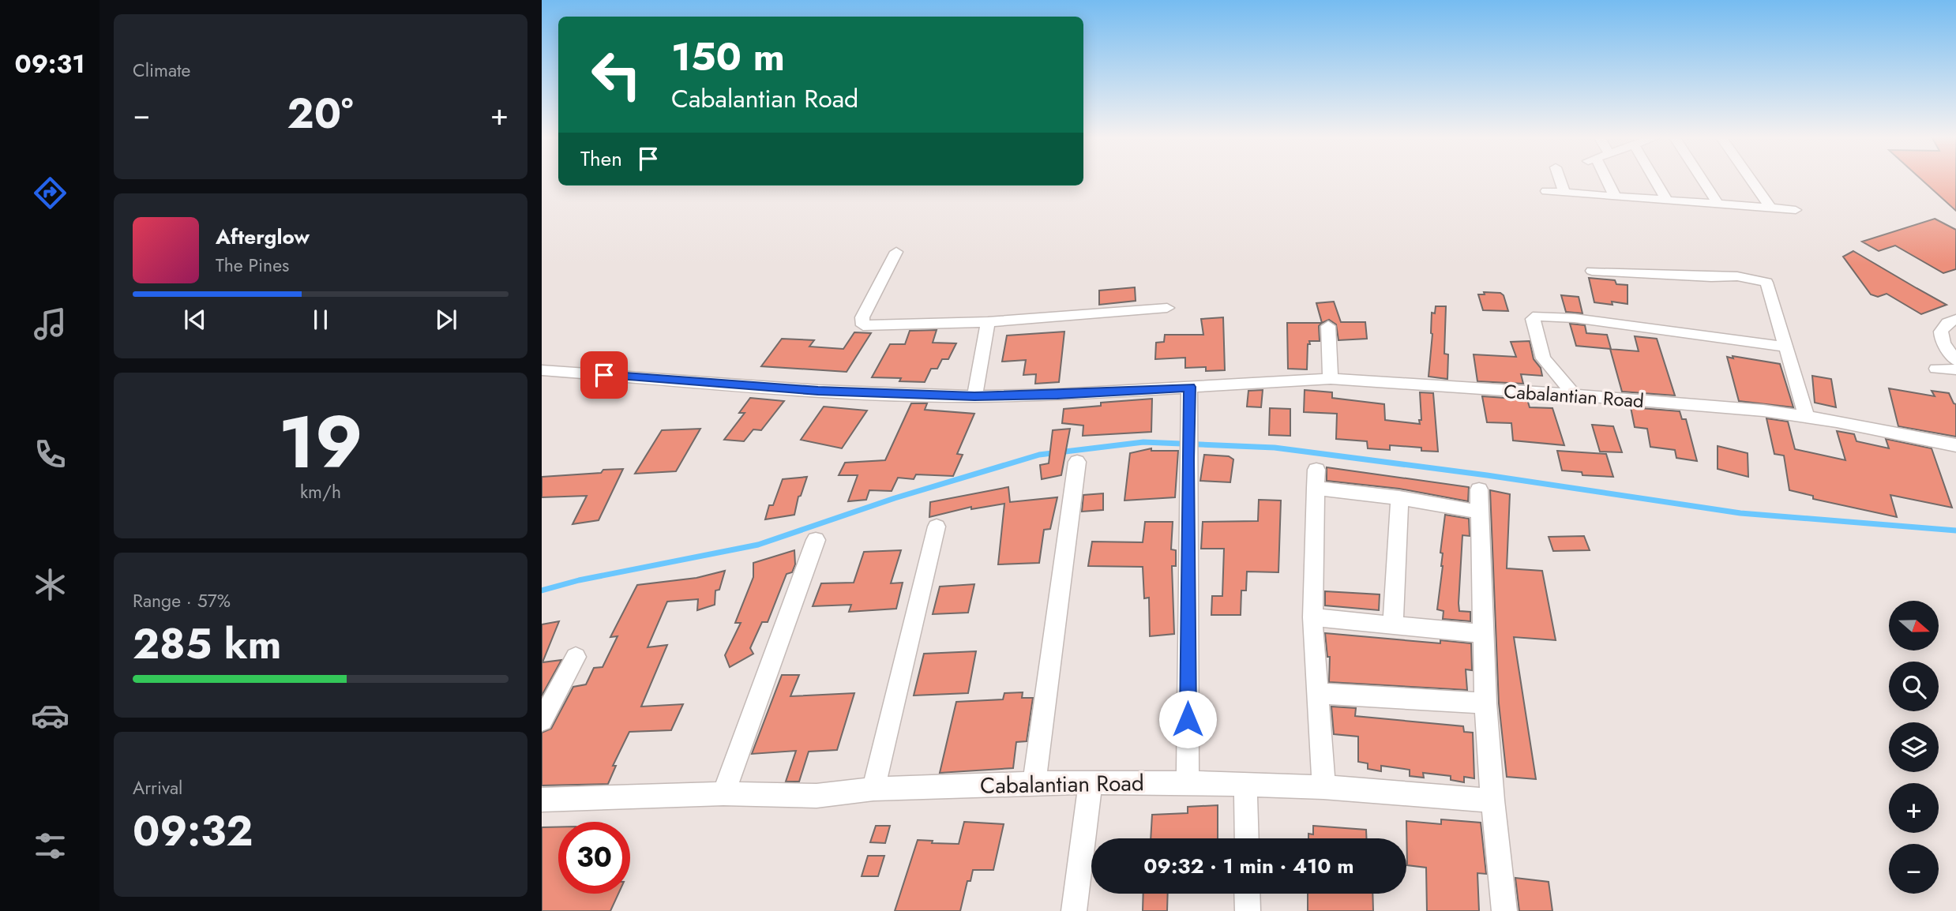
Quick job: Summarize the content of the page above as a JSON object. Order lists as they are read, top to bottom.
{
  "streets": {
    "street": ["Cabalantian Road"]
  },
  "north": "right",
  "page": {
    "tabs": "09:31",
    "tile": [
      "Climate",
      ["19", "km/h"],
      ["Range · 57%", "285 km"],
      ["Arrival", "09:32"]
    ],
    "turn": ["150 m", "Cabalantian Road"],
    "heat": ["−", "20°", "+"],
    "then": "Then",
    "song": ["Afterglow", "The Pines"],
    "map_buttons": ["+", "−"],
    "limit": "30",
    "trip": "09:32 · 1 min · 410 m"
  }
}
